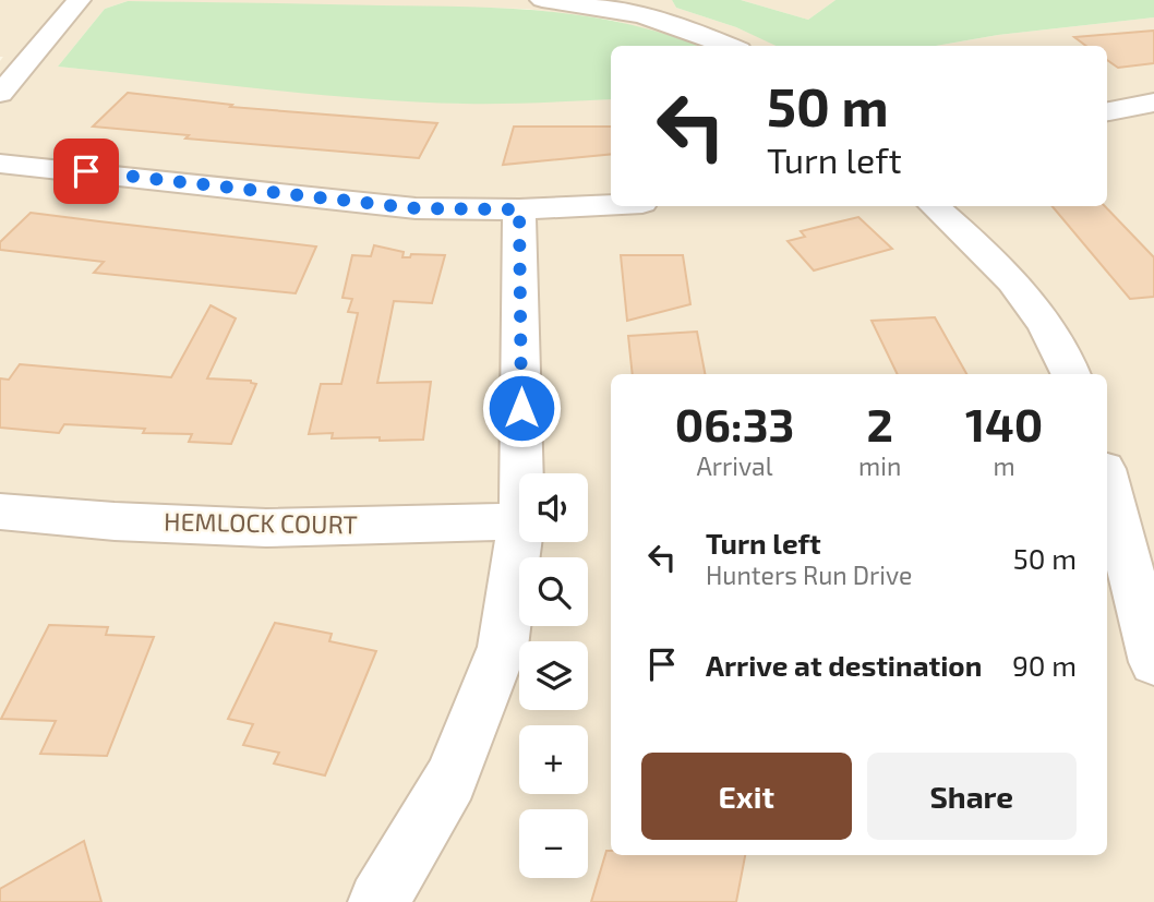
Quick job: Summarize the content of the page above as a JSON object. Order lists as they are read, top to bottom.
{
  "streets": {
    "street": ["HEMLOCK COURT"]
  },
  "page": {
    "turn": ["50 m", "Turn left"],
    "eta": [
      "06:33",
      "Arrival",
      "2",
      "min",
      "140",
      "m"
    ],
    "map_buttons": ["+", "−"],
    "list": [
      {
        "name": "Turn left",
        "note": "Hunters Run Drive",
        "value": "50 m"
      },
      {
        "name": "Arrive at destination",
        "value": "90 m"
      }
    ],
    "buttons": ["Exit", "Share"]
  }
}
